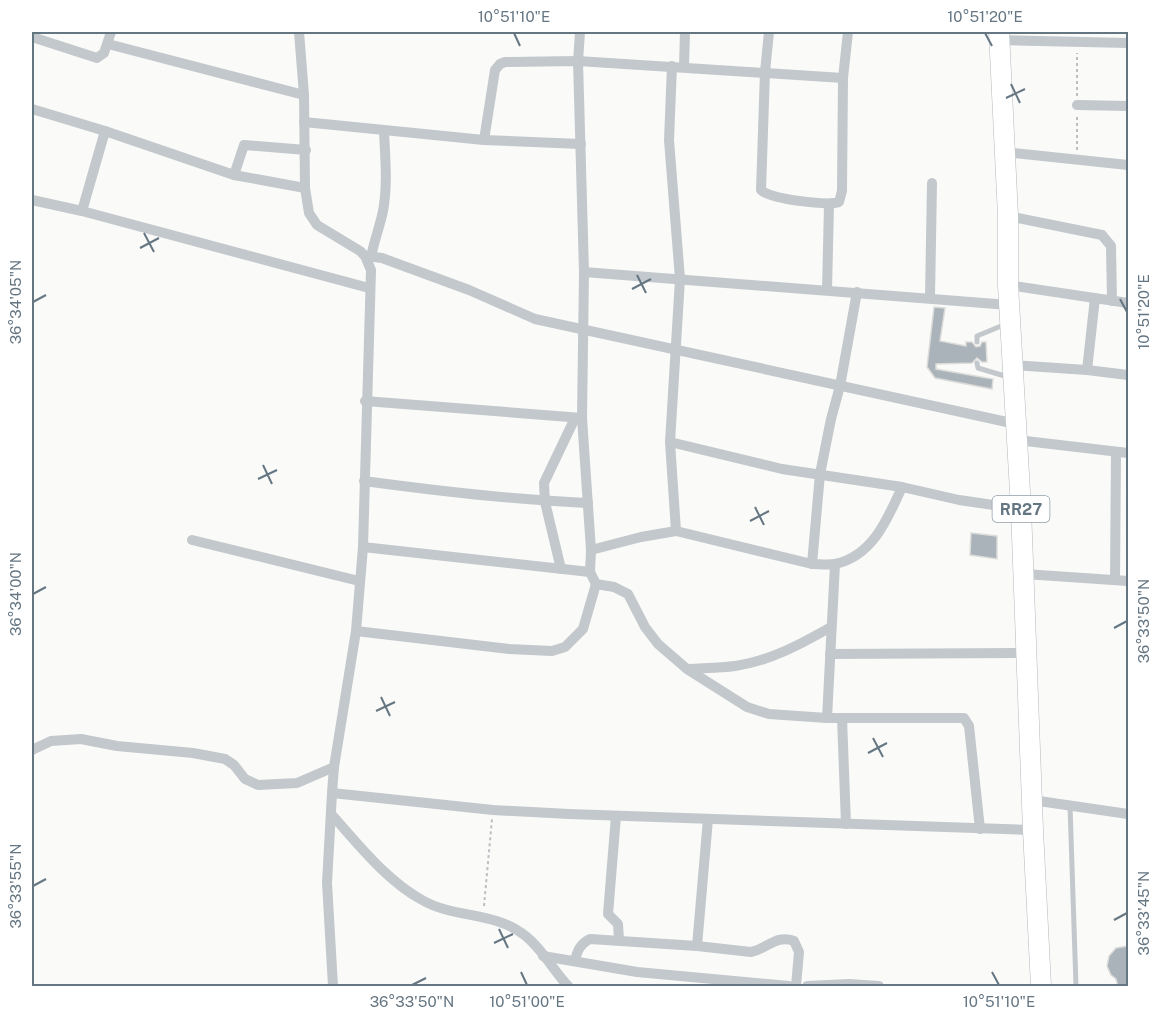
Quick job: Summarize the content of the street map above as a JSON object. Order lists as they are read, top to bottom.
{
  "streets": {
    "highway": ["RR27"]
  },
  "coordinates": [
    "10°51'10\"E",
    "10°51'20\"E",
    "36°34'05\"N",
    "36°34'00\"N",
    "36°33'50\"N",
    "36°33'55\"N",
    "36°33'45\"N",
    "10°51'00\"E"
  ]
}
